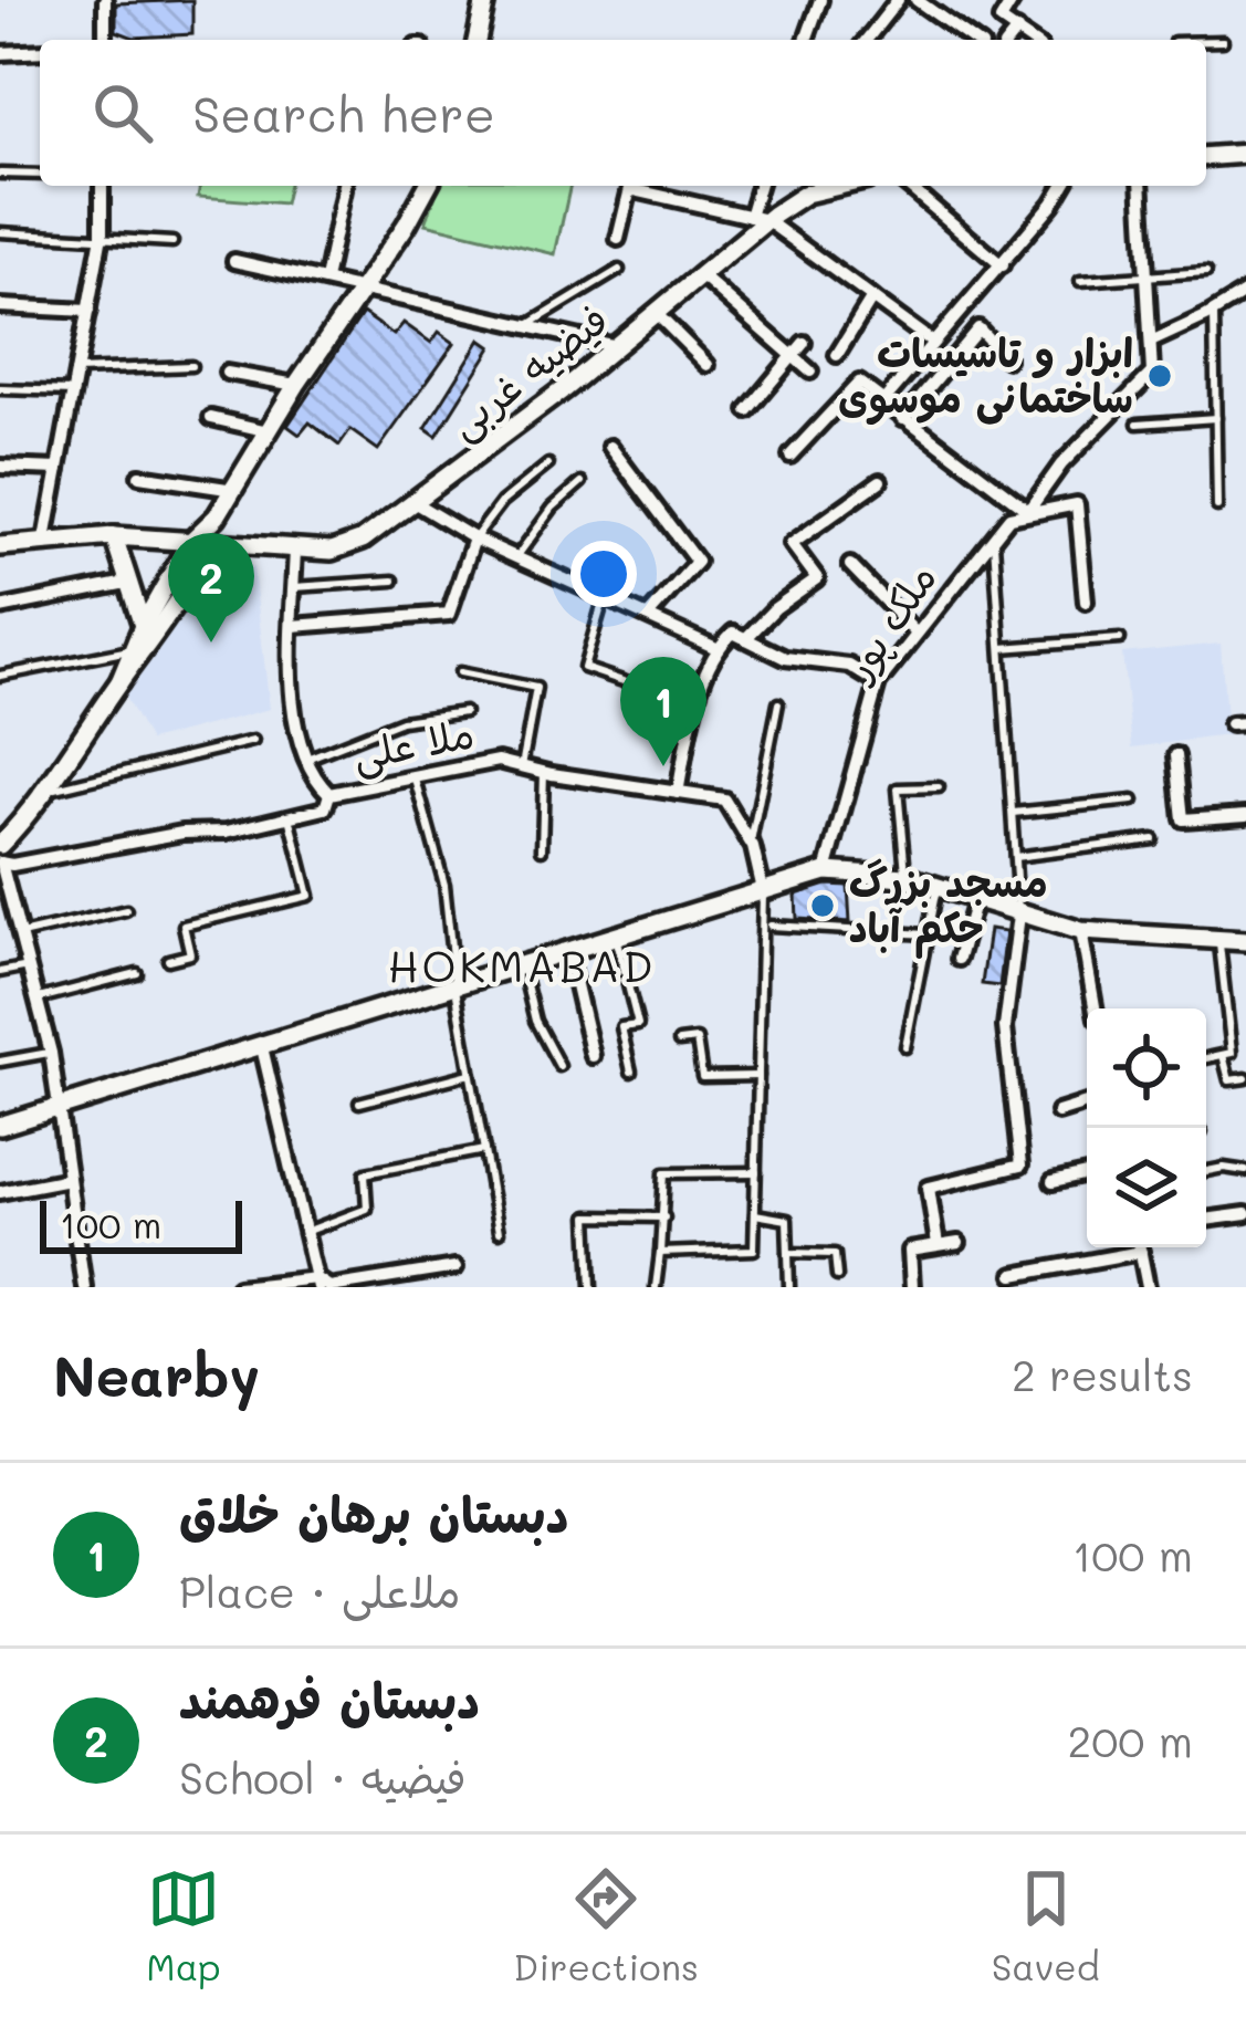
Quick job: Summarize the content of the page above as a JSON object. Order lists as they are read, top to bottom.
{
  "streets": {
    "street": ["فیضیه غربی", "ملک پور", "ملا علی"]
  },
  "crossings": [
    ["فیضیه غربی", "ملا علی"]
  ],
  "districts": ["HOKMABAD"],
  "places": ["ابزار و تاسیسات ساختمانی موسوی", "مسجد بزرگ حکم آباد"],
  "scale_bar": "100 m",
  "page": {
    "search": "Search here",
    "pins": ["2", "1"],
    "scale": "100 m",
    "heading": ["Nearby", "2 results"],
    "list": [
      {
        "mark": "1",
        "name": "دبستان برهان خلاق",
        "note": "Place · ملاعلی",
        "value": "100 m"
      },
      {
        "mark": "2",
        "name": "دبستان فرهمند",
        "note": "School · فیضیه",
        "value": "200 m"
      }
    ],
    "nav": ["Map", "Directions", "Saved"]
  }
}
